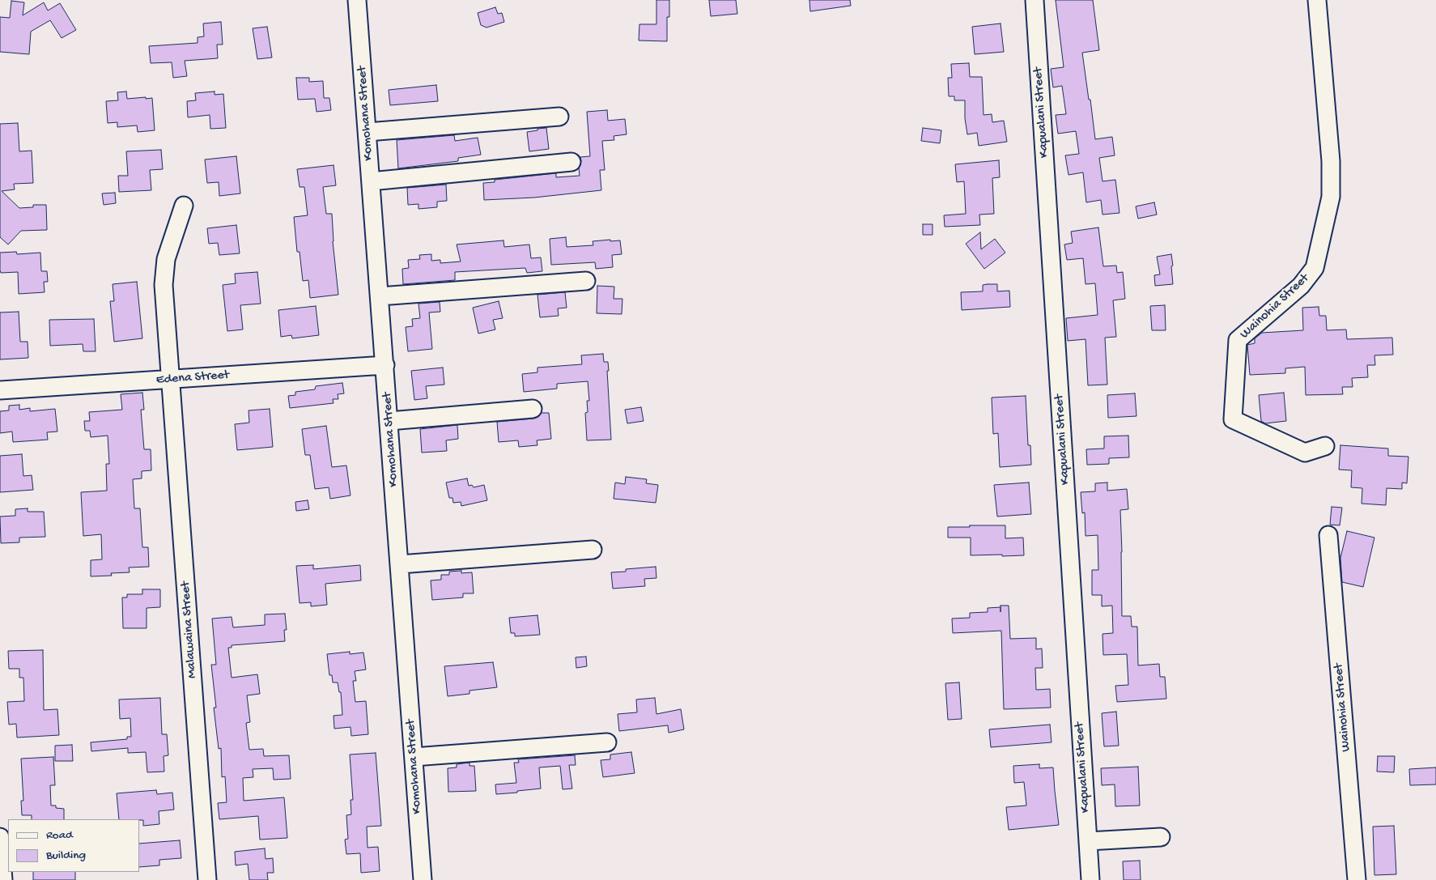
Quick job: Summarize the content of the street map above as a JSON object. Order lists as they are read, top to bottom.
{
  "streets": {
    "street": [
      "Kapualani Street",
      "Komohana Street",
      "Wainohia Street",
      "Edena Street",
      "Malawaina Street"
    ]
  },
  "crossings": [
    ["Komohana Street", "Edena Street"],
    ["Edena Street", "Malawaina Street"]
  ],
  "legend": ["Road", "Building"]
}
